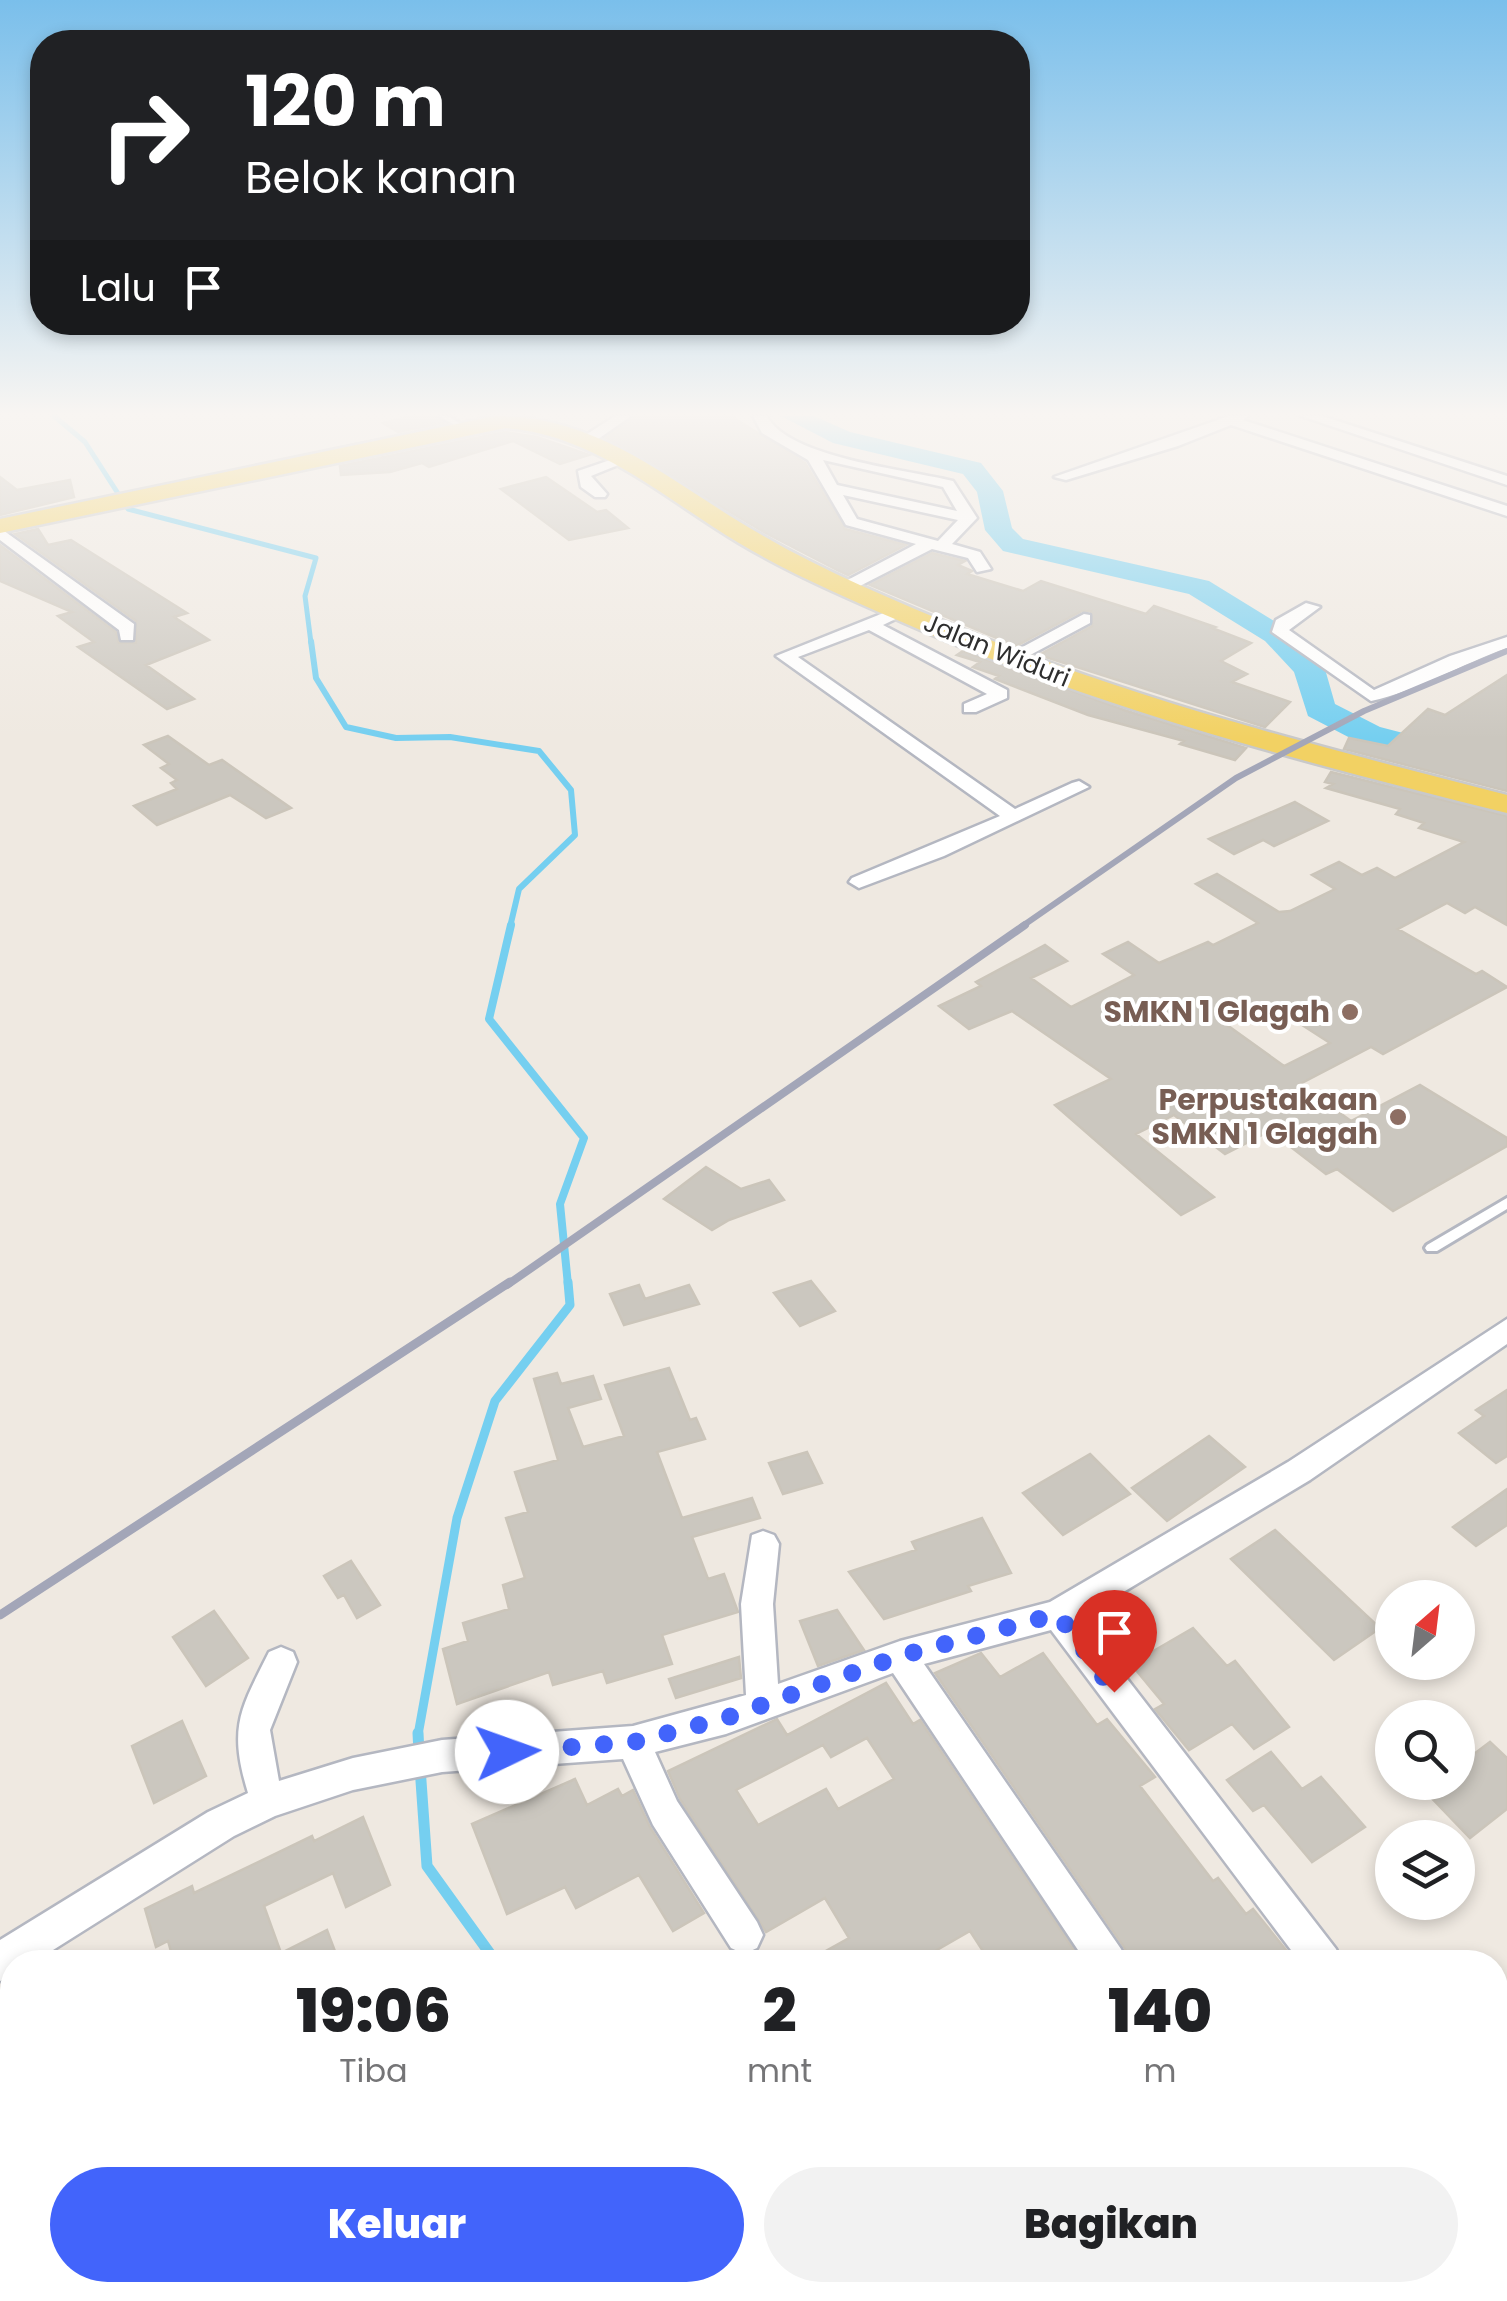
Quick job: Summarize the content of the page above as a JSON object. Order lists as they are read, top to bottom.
{
  "streets": {
    "main road": ["Jalan Widuri"]
  },
  "places": ["SMKN 1 Glagah", "Perpustakaan SMKN 1 Glagah"],
  "north": "top right",
  "page": {
    "turn": ["120 m", "Belok kanan"],
    "then": "Lalu",
    "eta": [
      "19:06",
      "Tiba",
      "2",
      "mnt",
      "140",
      "m"
    ],
    "buttons": ["Keluar", "Bagikan"]
  }
}
